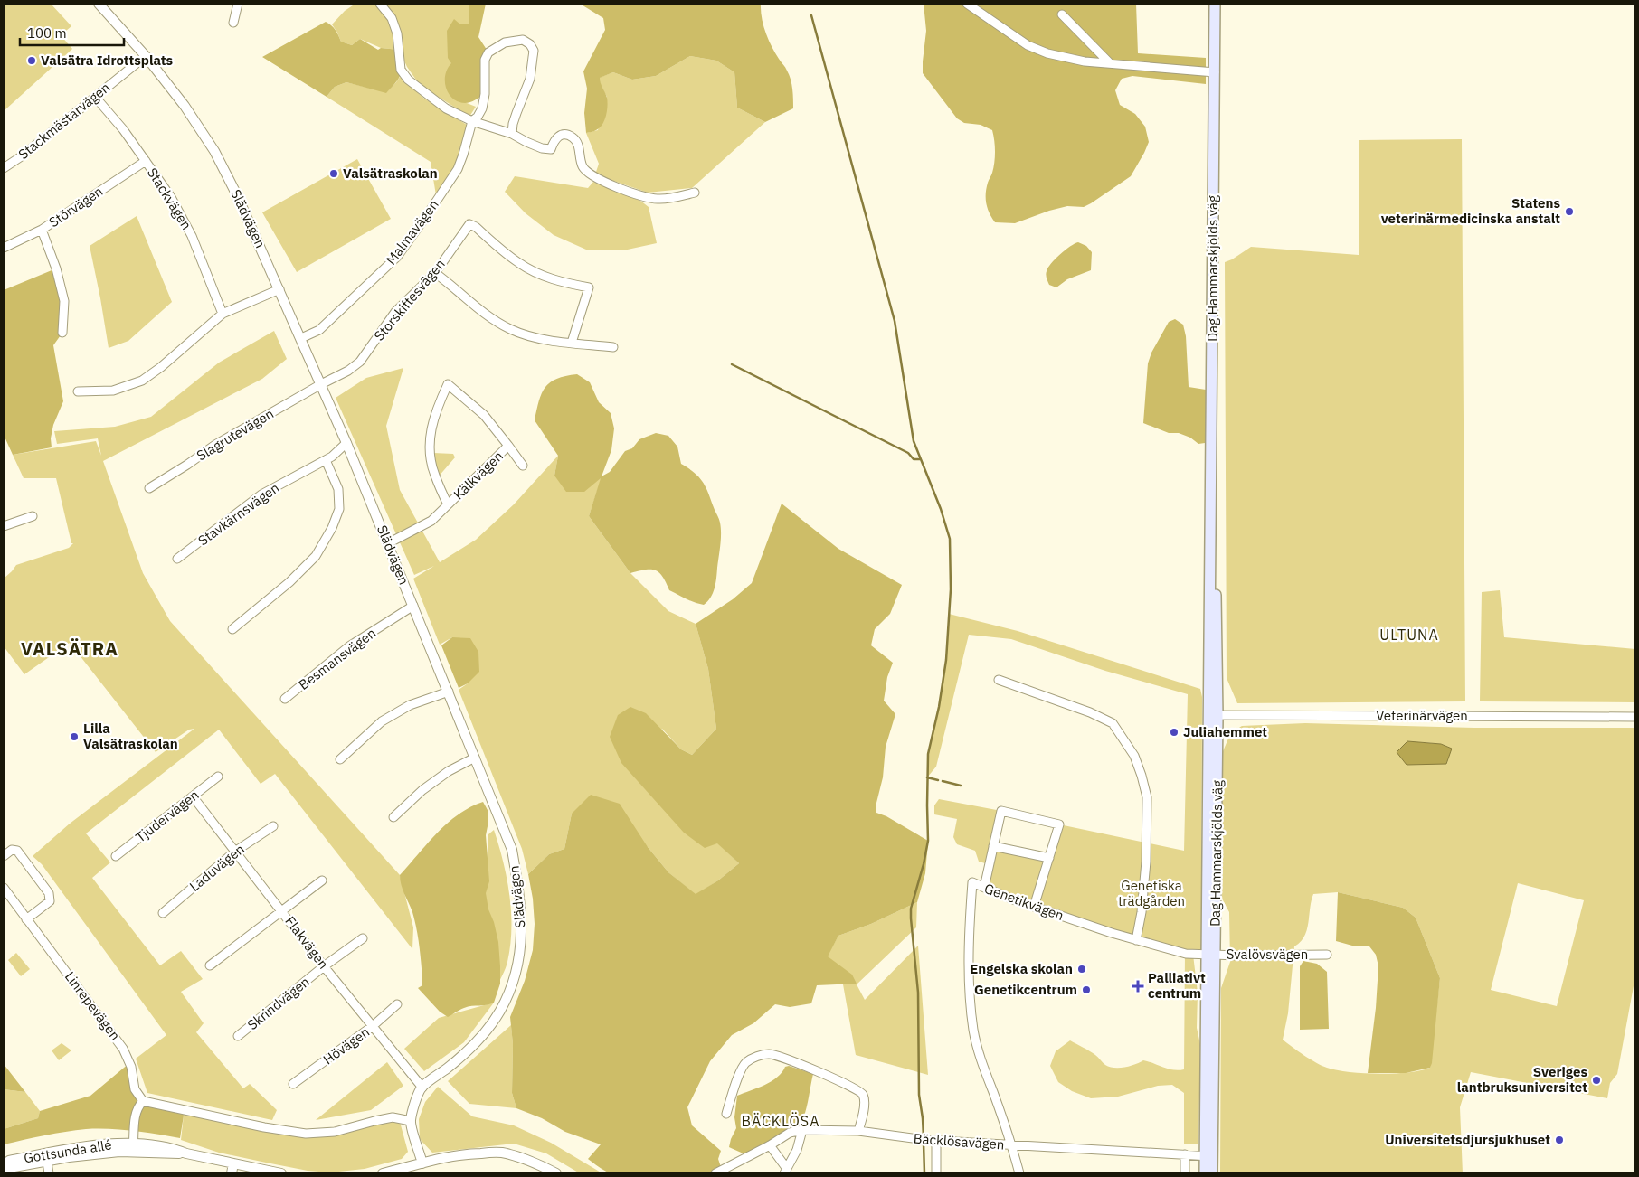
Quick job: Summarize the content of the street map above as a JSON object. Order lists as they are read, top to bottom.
{
  "streets": {
    "main road": ["Dag Hammarskjölds väg"],
    "street": [
      "Stackmästarvägen",
      "Stackvägen",
      "Störvägen",
      "Slädvägen",
      "Malmavägen",
      "Storskiftesvägen",
      "Slagrutevägen",
      "Kälkvägen",
      "Stavkärnsvägen",
      "Besmansvägen",
      "Veterinärvägen",
      "Tjudervägen",
      "Laduvägen",
      "Genetikvägen",
      "Flakvägen",
      "Svalövsvägen",
      "Skrindvägen",
      "Linrepevägen",
      "Hövägen",
      "Bäcklösavägen",
      "Gottsunda allé"
    ]
  },
  "crossings": [
    ["Stackmästarvägen", "Stackvägen"],
    ["Stackmästarvägen", "Slädvägen"],
    ["Stackvägen", "Störvägen"],
    ["Slädvägen", "Malmavägen"],
    ["Slädvägen", "Storskiftesvägen"],
    ["Slädvägen", "Slagrutevägen"],
    ["Slädvägen", "Kälkvägen"],
    ["Slädvägen", "Stavkärnsvägen"],
    ["Slädvägen", "Besmansvägen"],
    ["Slädvägen", "Flakvägen"],
    ["Dag Hammarskjölds väg", "Veterinärvägen"],
    ["Dag Hammarskjölds väg", "Genetikvägen"],
    ["Dag Hammarskjölds väg", "Svalövsvägen"],
    ["Dag Hammarskjölds väg", "Bäcklösavägen"],
    ["Storskiftesvägen", "Slagrutevägen"],
    ["Tjudervägen", "Flakvägen"],
    ["Laduvägen", "Flakvägen"],
    ["Genetikvägen", "Svalövsvägen"],
    ["Genetikvägen", "Bäcklösavägen"],
    ["Flakvägen", "Skrindvägen"],
    ["Flakvägen", "Hövägen"]
  ],
  "districts": ["ULTUNA", "VALSÄTRA", "BÄCKLÖSA"],
  "parks": ["Genetiska trädgården"],
  "places": {
    "other": [
      "Valsätra Idrottsplats",
      "Valsätraskolan",
      "Statens veterinärmedicinska anstalt",
      "Juliahemmet",
      "Lilla Valsätraskolan",
      "Engelska skolan",
      "Genetikcentrum",
      "Sveriges lantbruksuniversitet",
      "Universitetsdjursjukhuset"
    ],
    "health": ["Palliativt centrum"]
  },
  "scale_bar": "100 m"
}
